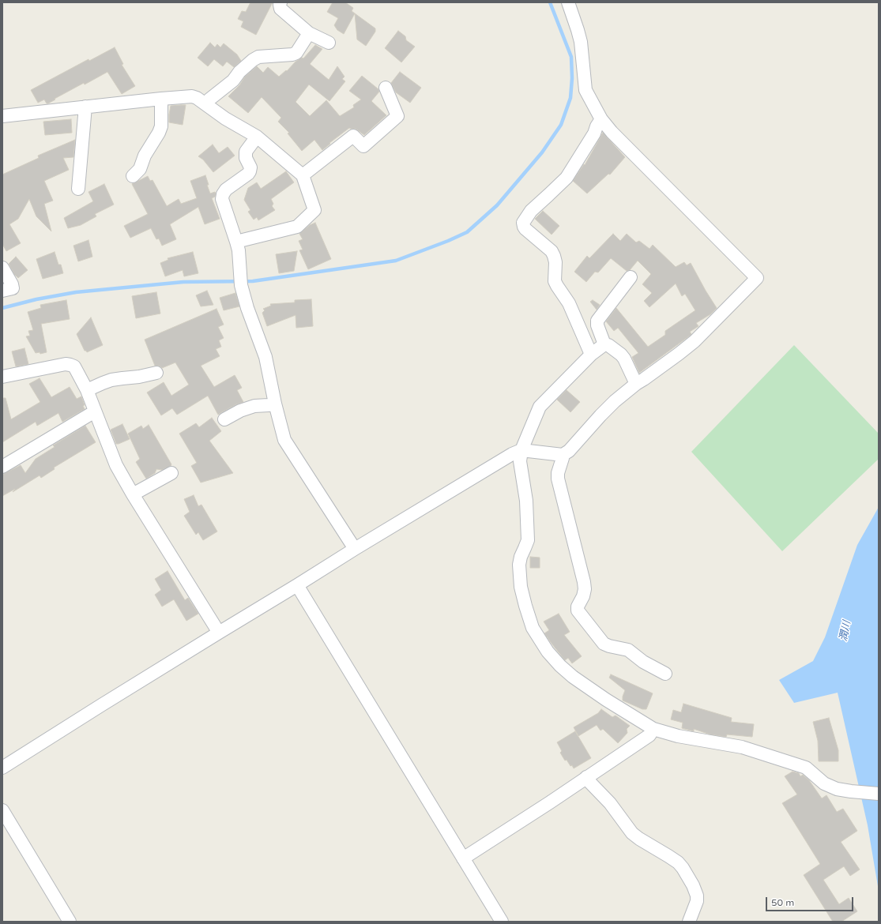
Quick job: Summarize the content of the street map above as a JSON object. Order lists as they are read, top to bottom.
{
  "water": ["潤川"],
  "scale_bar": "50 m"
}
